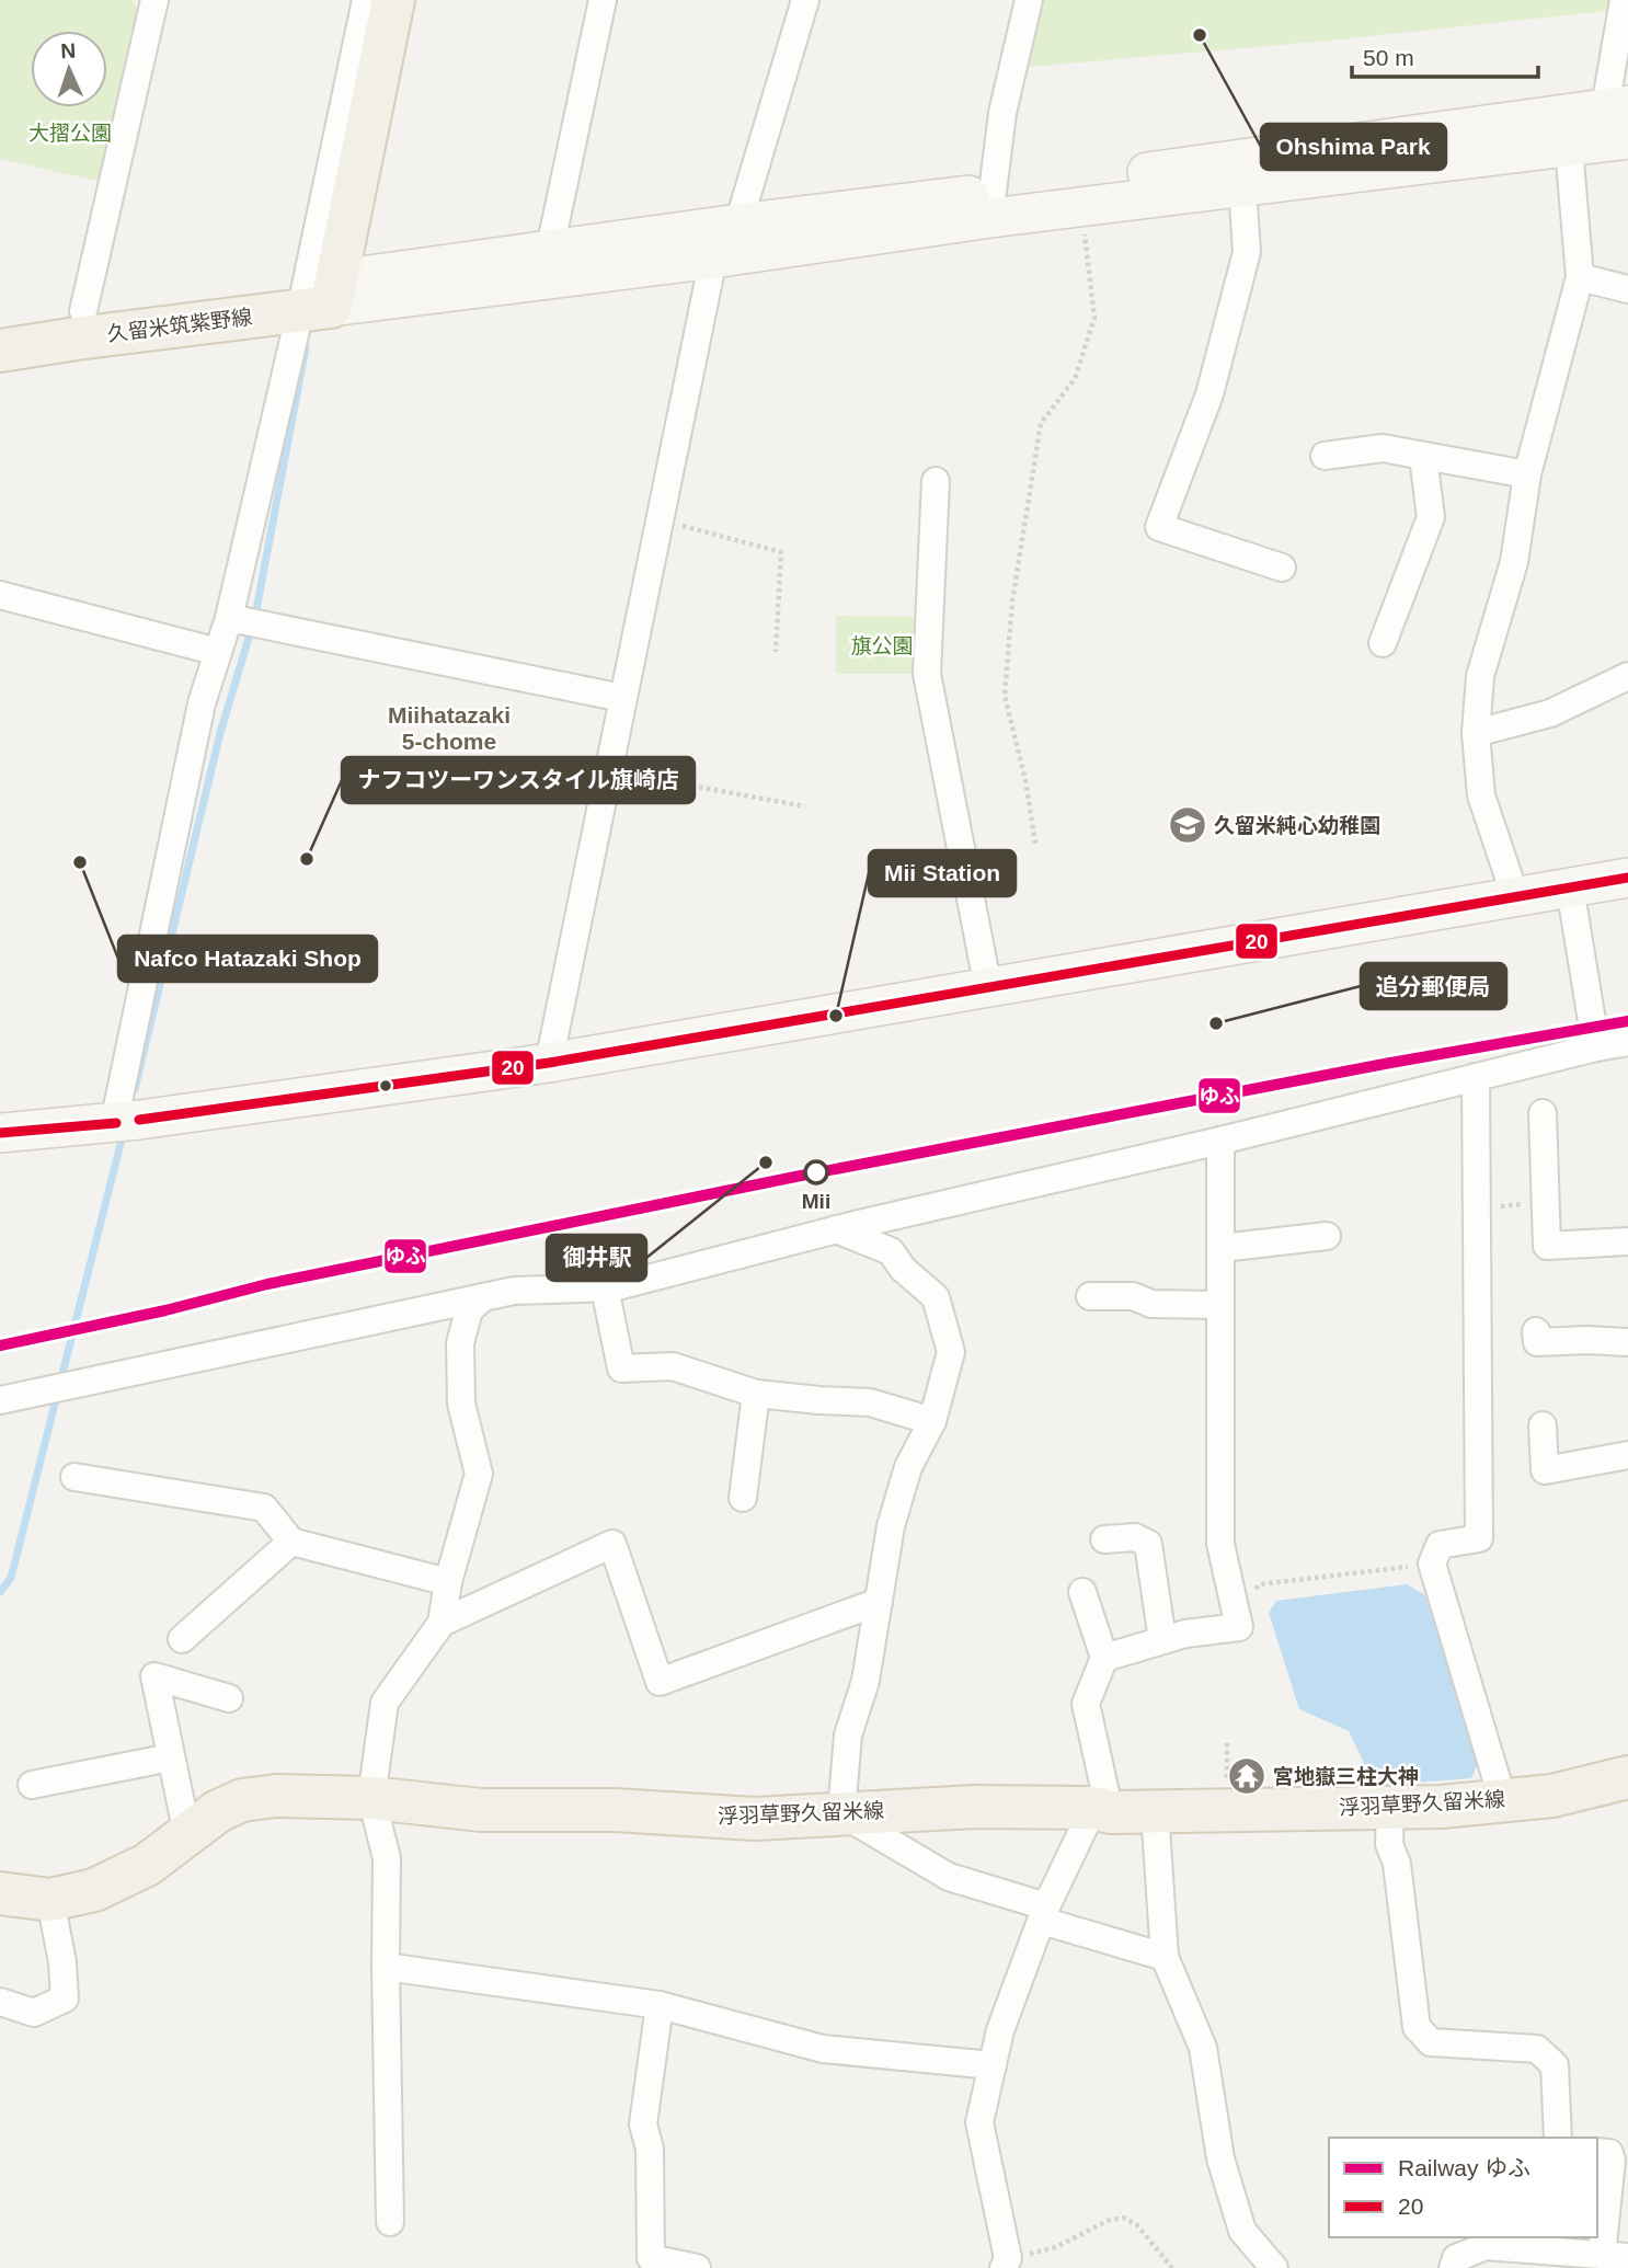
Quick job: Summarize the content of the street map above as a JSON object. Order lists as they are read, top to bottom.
{
  "streets": {
    "main road": ["久留米筑紫野線", "浮羽草野久留米線"]
  },
  "districts": ["Miihatazaki 5-chome"],
  "parks": ["大摺公園", "旗公園"],
  "places": {
    "other": [
      "Ohshima Park",
      "ナフコツーワンスタイル旗崎店",
      "Nafco Hatazaki Shop",
      "Mii Station",
      "追分郵便局",
      "御井駅",
      "Mii"
    ],
    "school or university": ["久留米純心幼稚園"],
    "temple": ["宮地嶽三柱大神"]
  },
  "lines": ["transit line 20", "rail line ゆふ"],
  "legend": ["Railway ゆふ", "20"],
  "scale_bar": "50 m",
  "north": "top"
}
